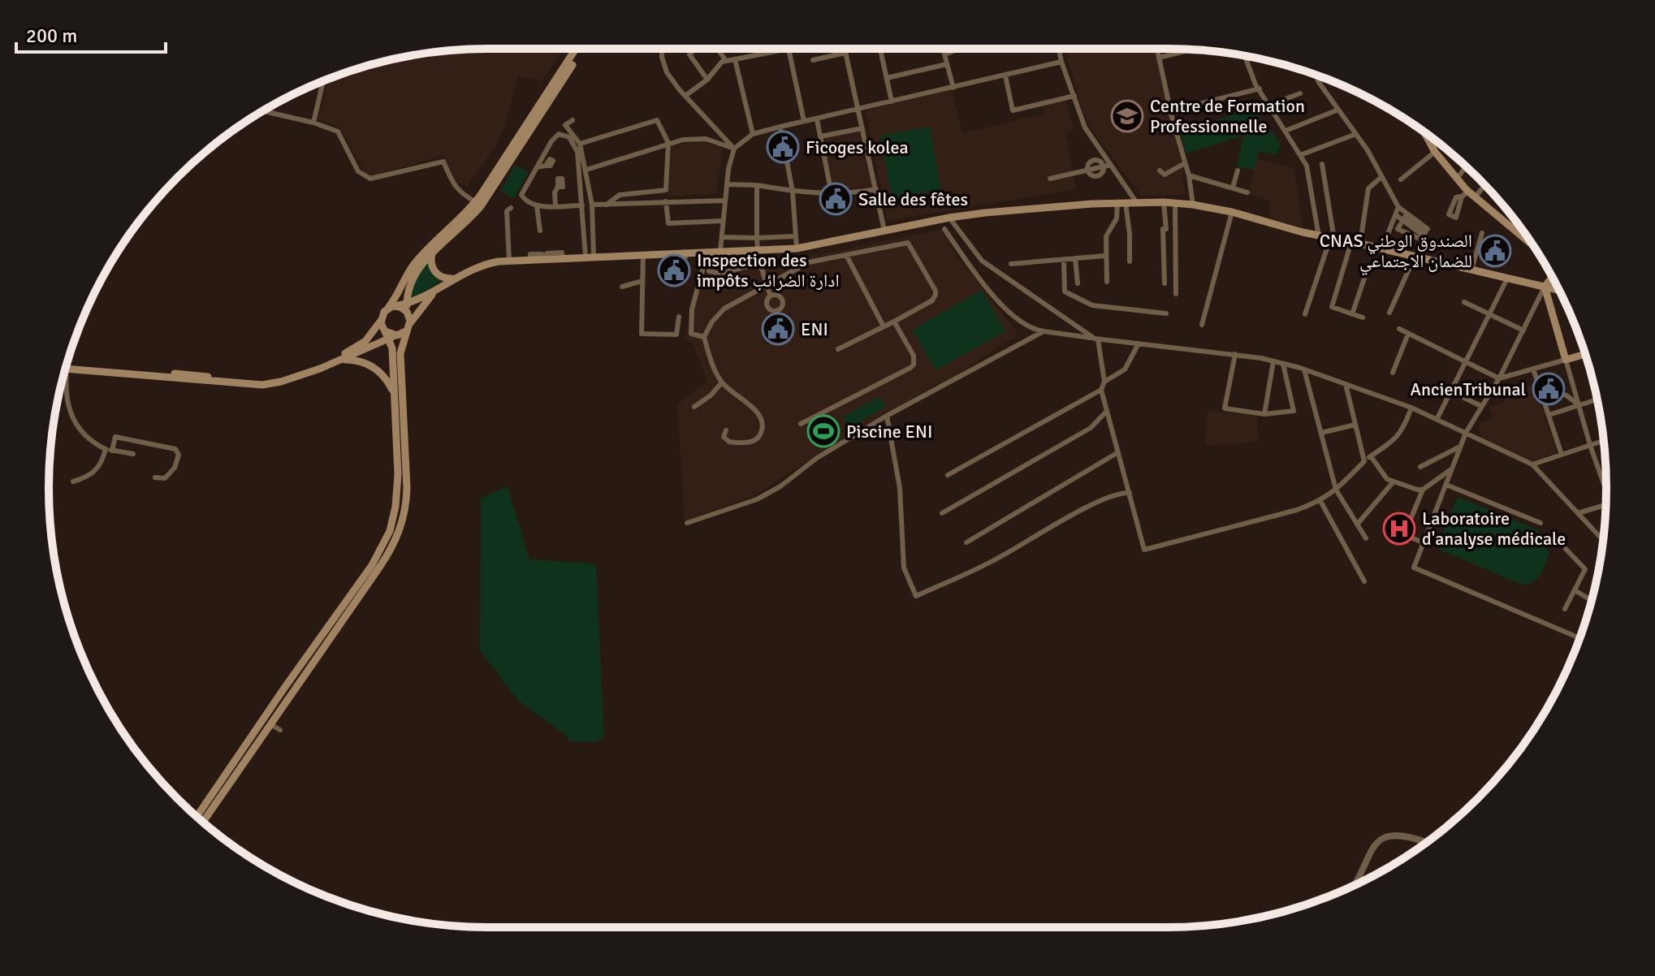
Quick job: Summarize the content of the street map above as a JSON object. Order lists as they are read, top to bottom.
{
  "places": {
    "school or university": ["Centre de Formation Professionnelle"],
    "public building": [
      "Ficoges kolea",
      "Salle des fêtes",
      "CNAS الصندوق الوطني للضمان الاجتماعي",
      "Inspection des impôts ادارة الضرائب",
      "ENI",
      "AncienTribunal"
    ],
    "sports": ["Piscine ENI"],
    "hospital": ["Laboratoire d'analyse médicale"]
  },
  "scale_bar": "200 m"
}
